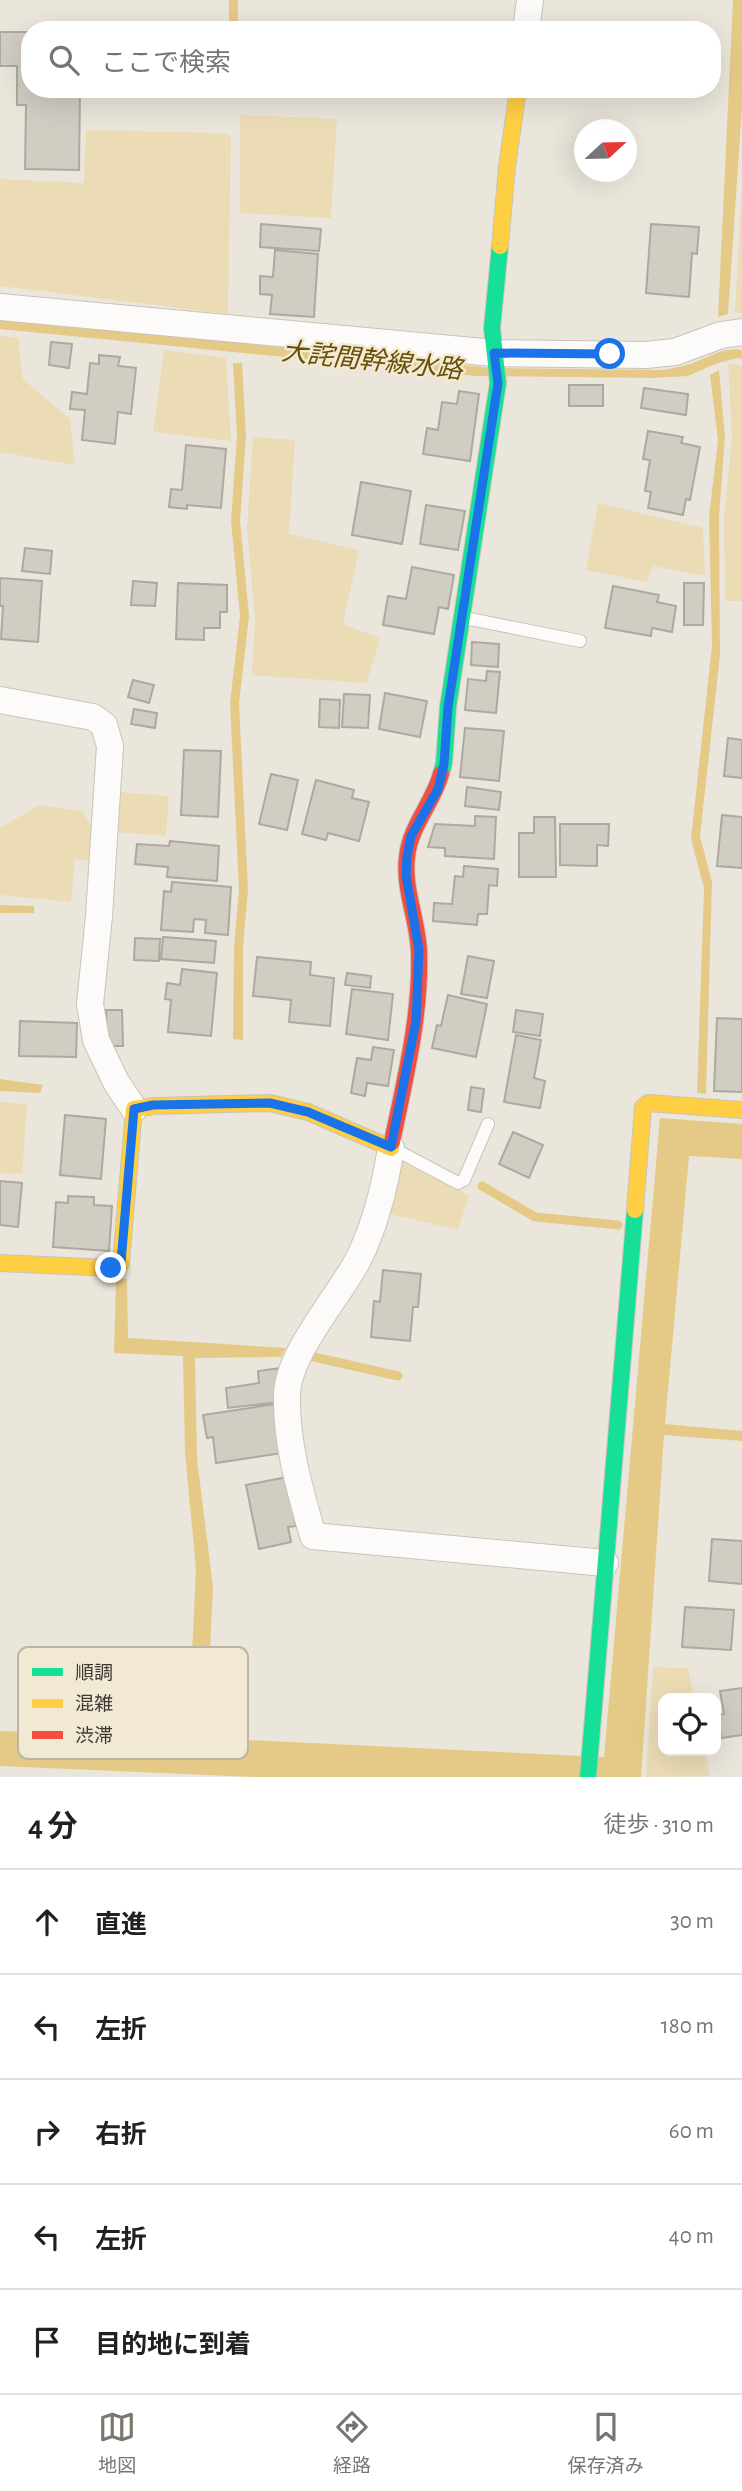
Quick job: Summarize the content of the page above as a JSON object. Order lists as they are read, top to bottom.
{
  "water": ["大詫間幹線水路"],
  "legend": ["順調", "混雑", "渋滞"],
  "north": "right",
  "page": {
    "search": "ここで検索",
    "heading": ["4 分", "徒歩 · 310 m"],
    "list": [
      ["直進", "30 m"],
      ["左折", "180 m"],
      ["右折", "60 m"],
      ["左折", "40 m"],
      "目的地に到着"
    ],
    "nav": ["地図", "経路", "保存済み"]
  }
}
